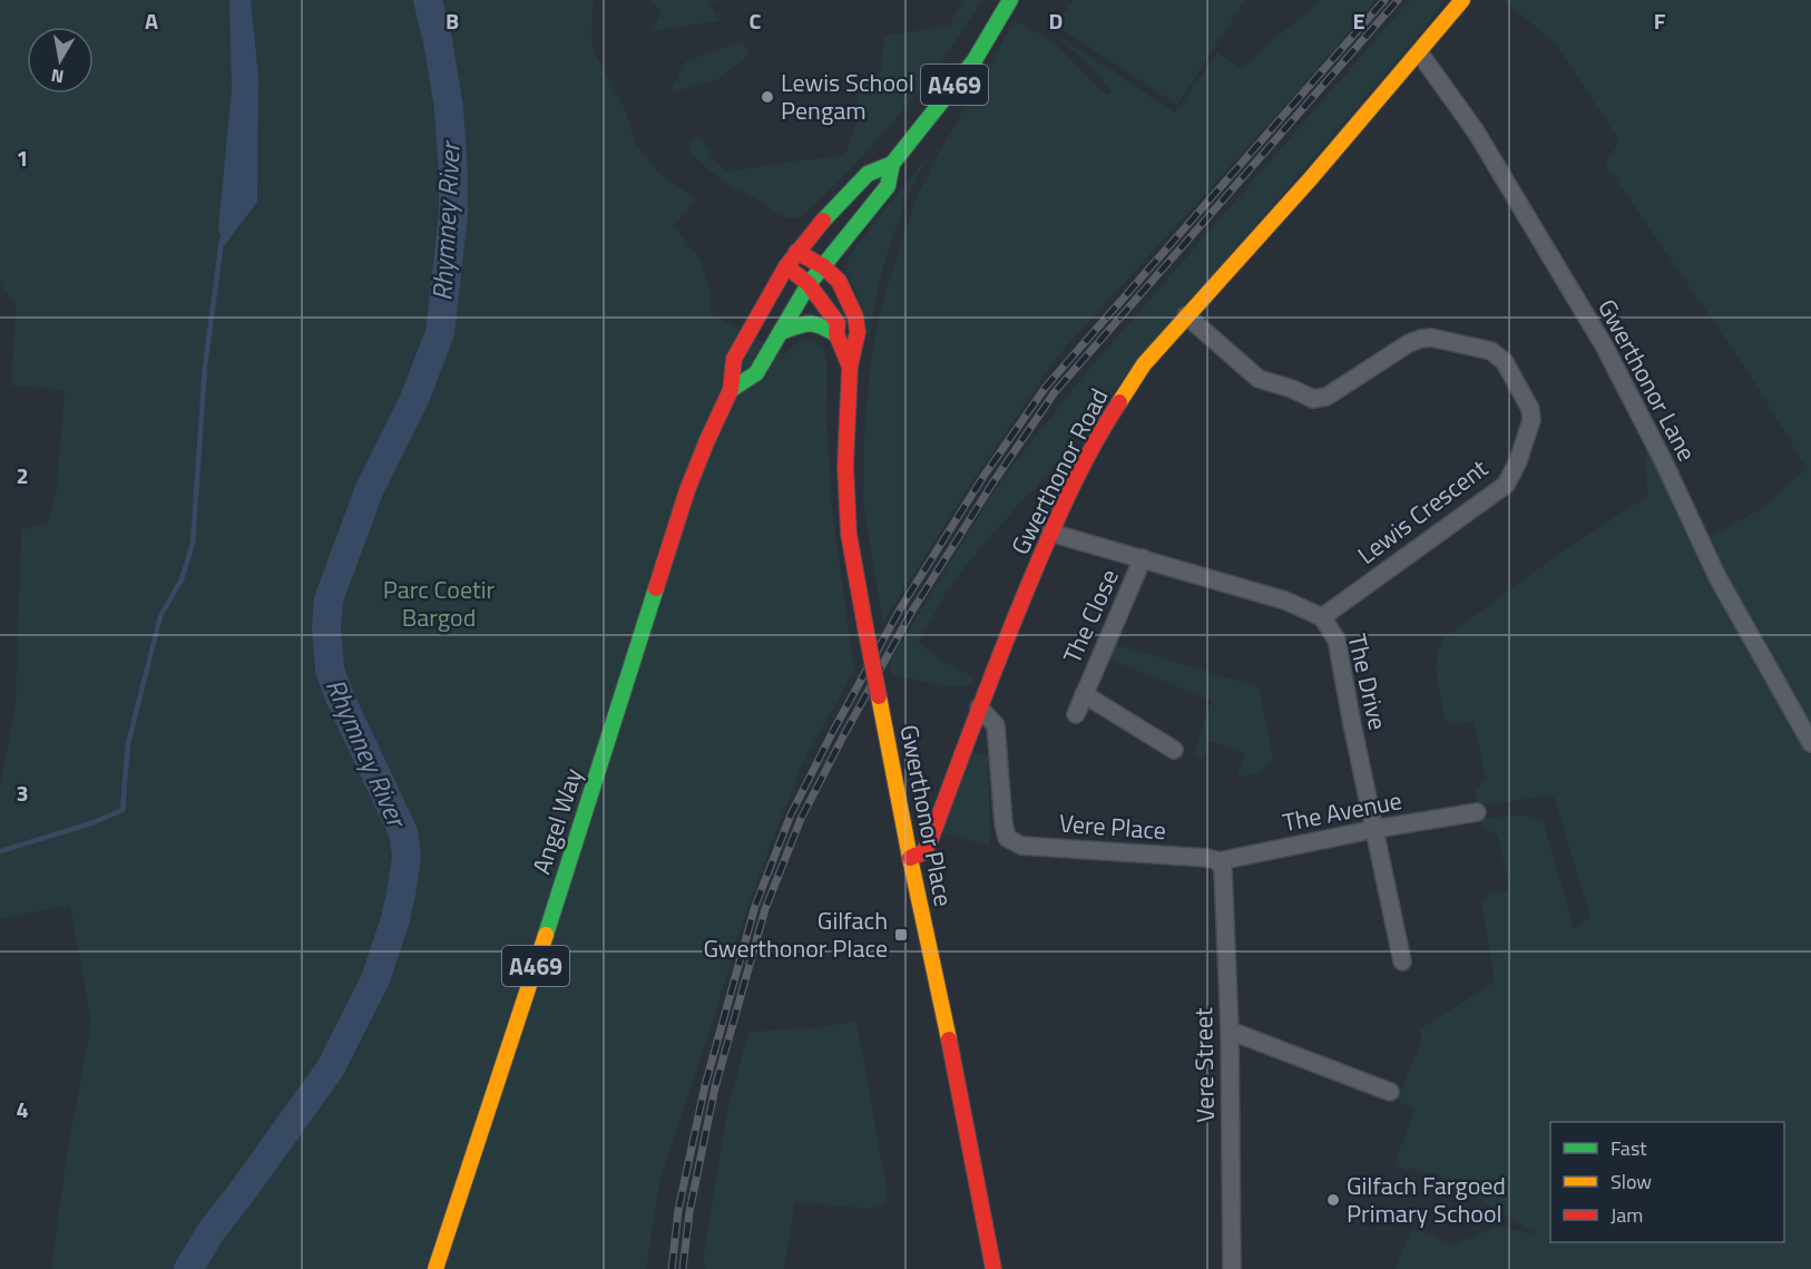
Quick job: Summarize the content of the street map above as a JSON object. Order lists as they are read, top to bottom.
{
  "streets": {
    "street": [
      "A469",
      "Gwerthonor Lane",
      "Gwerthonor Road",
      "Lewis Crescent",
      "The Close",
      "The Drive",
      "The Avenue",
      "Gwerthonor Place",
      "Angel Way",
      "Vere Place",
      "Vere Street"
    ]
  },
  "crossings": [
    ["A469", "Gwerthonor Place"],
    ["A469", "Angel Way"],
    ["Gwerthonor Lane", "Gwerthonor Road"],
    ["Gwerthonor Road", "Lewis Crescent"],
    ["Gwerthonor Road", "The Drive"],
    ["Gwerthonor Road", "Gwerthonor Place"],
    ["Gwerthonor Road", "Vere Place"],
    ["Lewis Crescent", "The Drive"],
    ["The Close", "The Drive"],
    ["The Drive", "The Avenue"],
    ["The Avenue", "Vere Place"],
    ["The Avenue", "Vere Street"],
    ["Gwerthonor Place", "Angel Way"],
    ["Vere Place", "Vere Street"]
  ],
  "water": ["Rhymney River"],
  "parks": ["Parc Coetir Bargod"],
  "places": {
    "other": ["Lewis School Pengam", "Gilfach Fargoed Primary School"],
    "transit": ["Gilfach Gwerthonor Place"]
  },
  "legend": ["Fast", "Slow", "Jam"],
  "north": "bottom",
  "grid": {
    "columns": [
      "A",
      "B",
      "C",
      "D",
      "E",
      "F"
    ],
    "rows": [
      "1",
      "2",
      "3",
      "4"
    ]
  }
}
